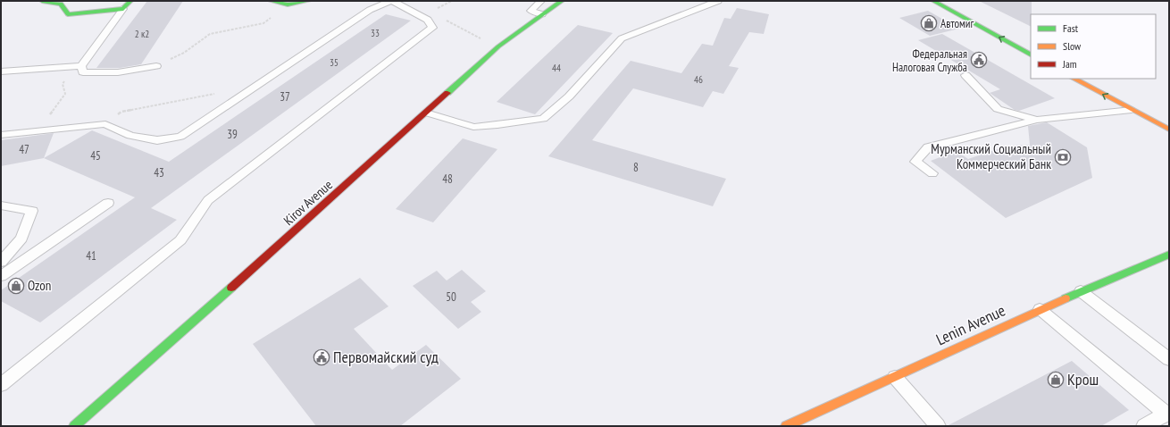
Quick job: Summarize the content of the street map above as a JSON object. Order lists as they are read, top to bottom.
{
  "streets": {
    "main road": ["Kirov Avenue", "Lenin Avenue"]
  },
  "places": {
    "shop": ["Автомиг", "Ozon", "Крош"],
    "public building": ["Федеральная Налоговая Служба", "Первомайский суд"],
    "bank": ["Мурманский Социальный Коммерческий Банк"]
  },
  "house_numbers": [
    "33",
    "2 к2",
    "35",
    "44",
    "46",
    "37",
    "39",
    "47",
    "45",
    "8",
    "43",
    "48",
    "41",
    "50"
  ],
  "legend": ["Fast", "Slow", "Jam"]
}
